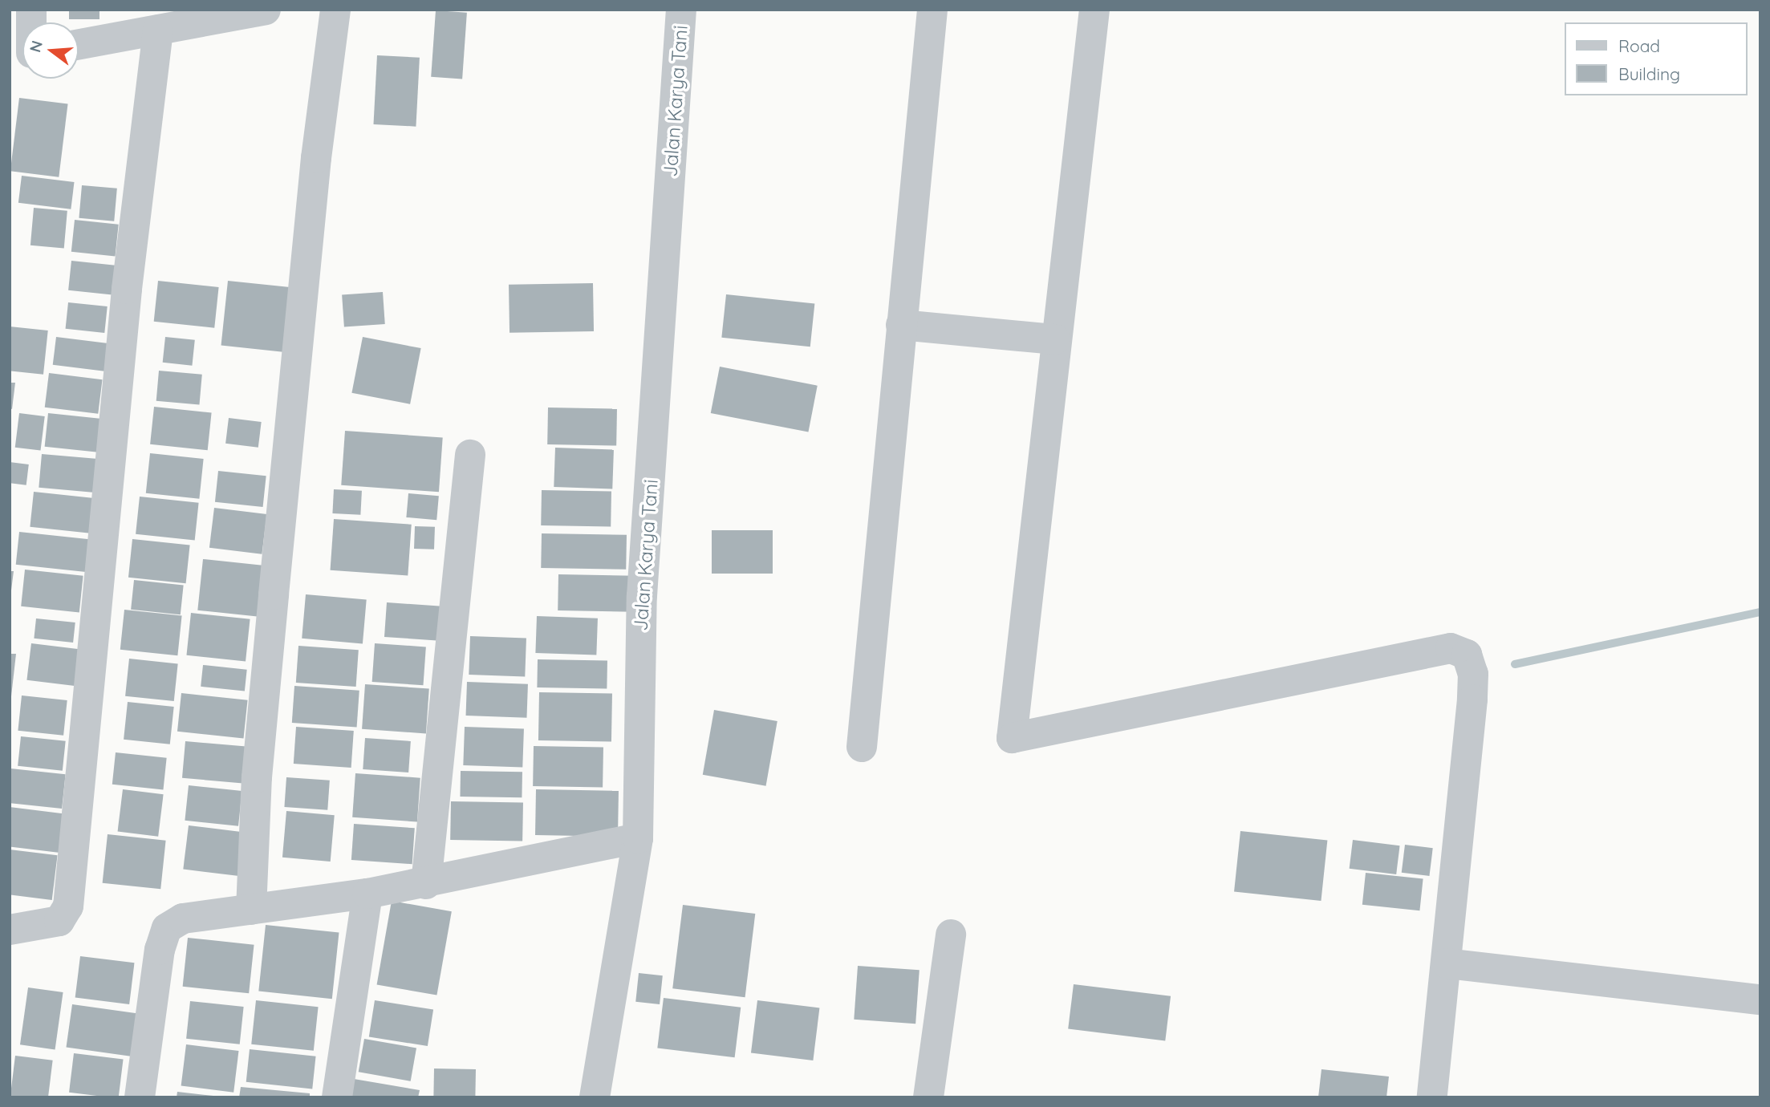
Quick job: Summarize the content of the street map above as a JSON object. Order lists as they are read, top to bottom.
{
  "streets": {
    "street": ["Jalan Karya Tani"]
  },
  "legend": ["Road", "Building"],
  "north": "left"
}
